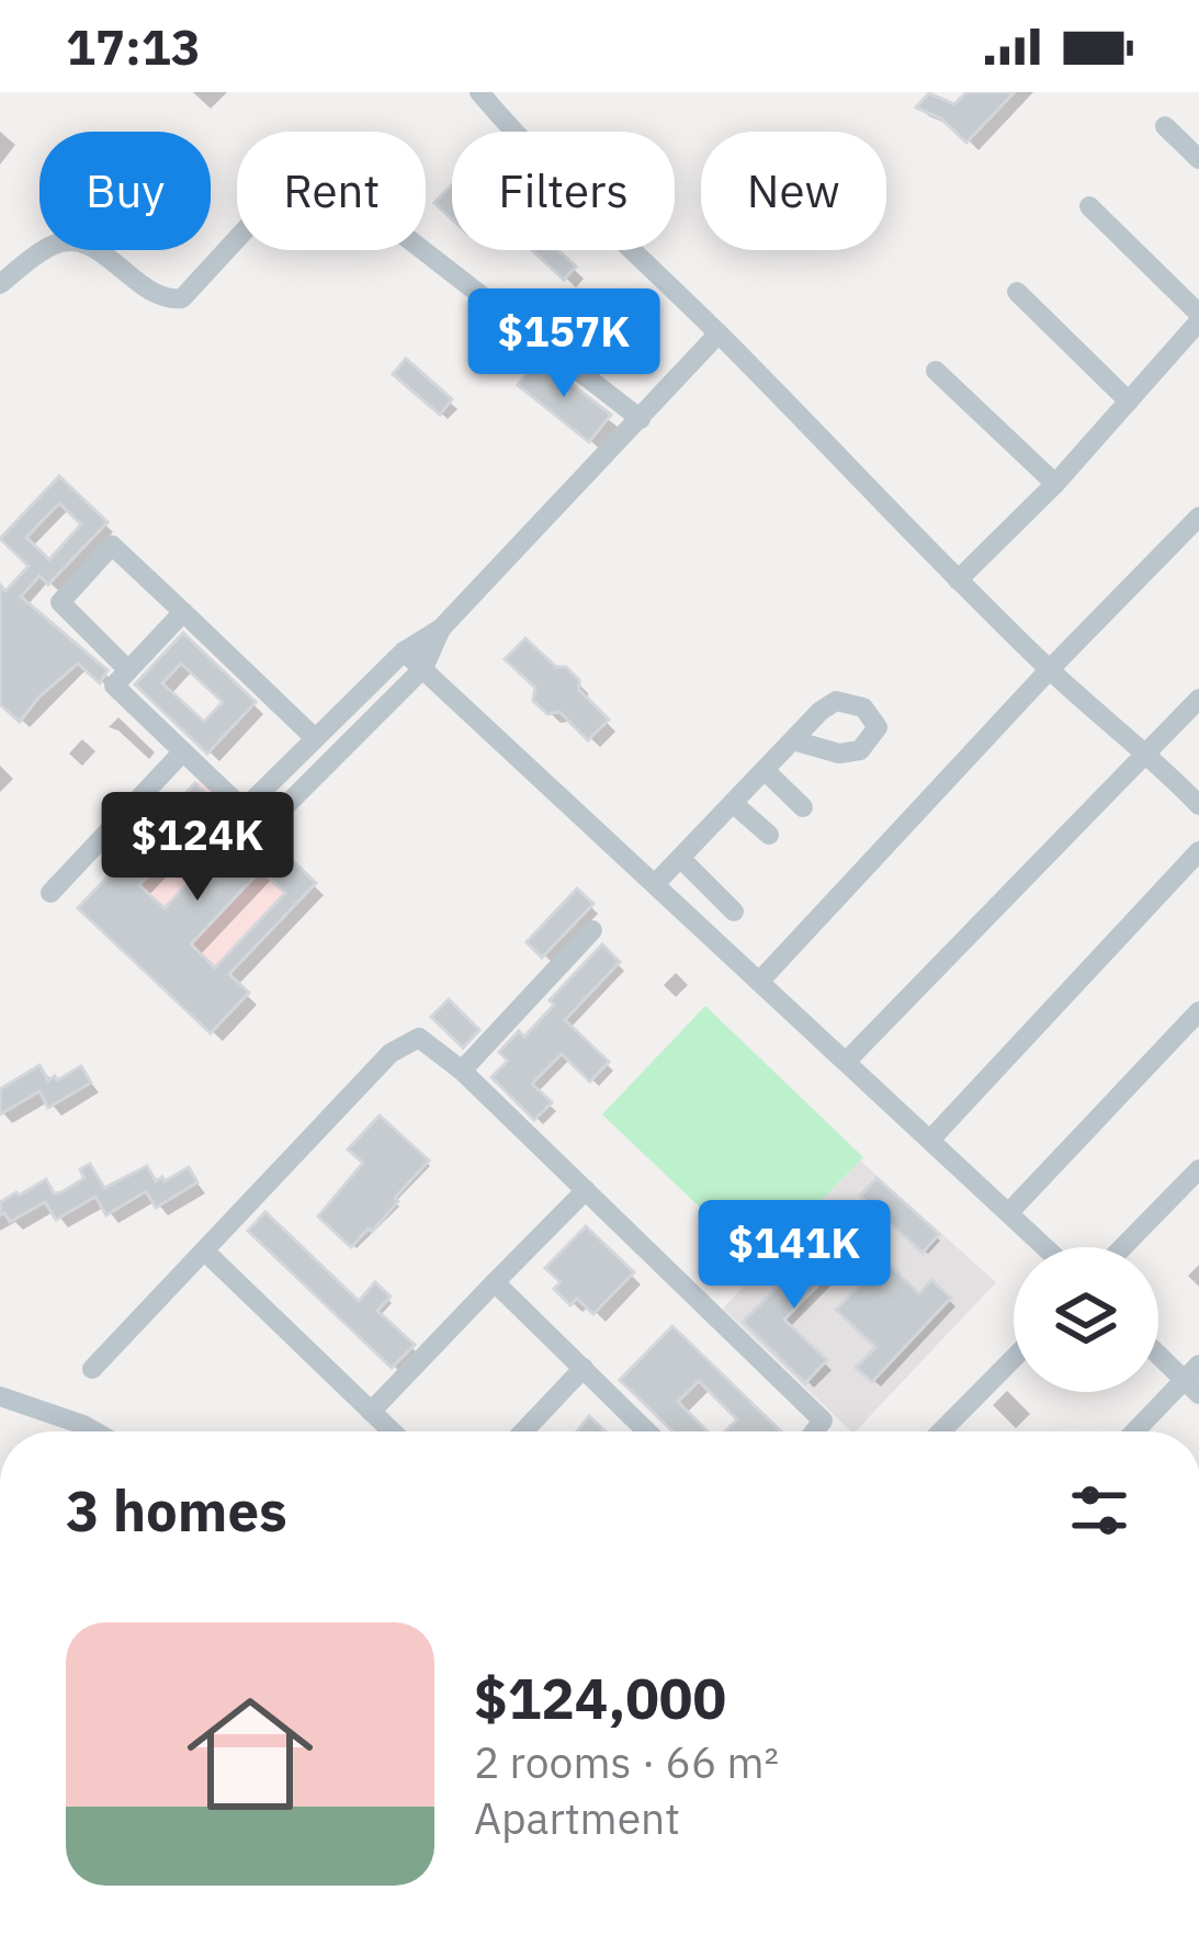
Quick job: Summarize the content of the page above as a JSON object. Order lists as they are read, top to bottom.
{
  "page": {
    "status": "17:13",
    "chip": [
      "Buy",
      "Rent",
      "Filters",
      "New"
    ],
    "price": ["$157K", "$124K", "$141K"],
    "heading": "3 homes",
    "list": [
      {
        "name": "$124,000",
        "note": "2 rooms · 66 m² · Apartment"
      }
    ]
  }
}
